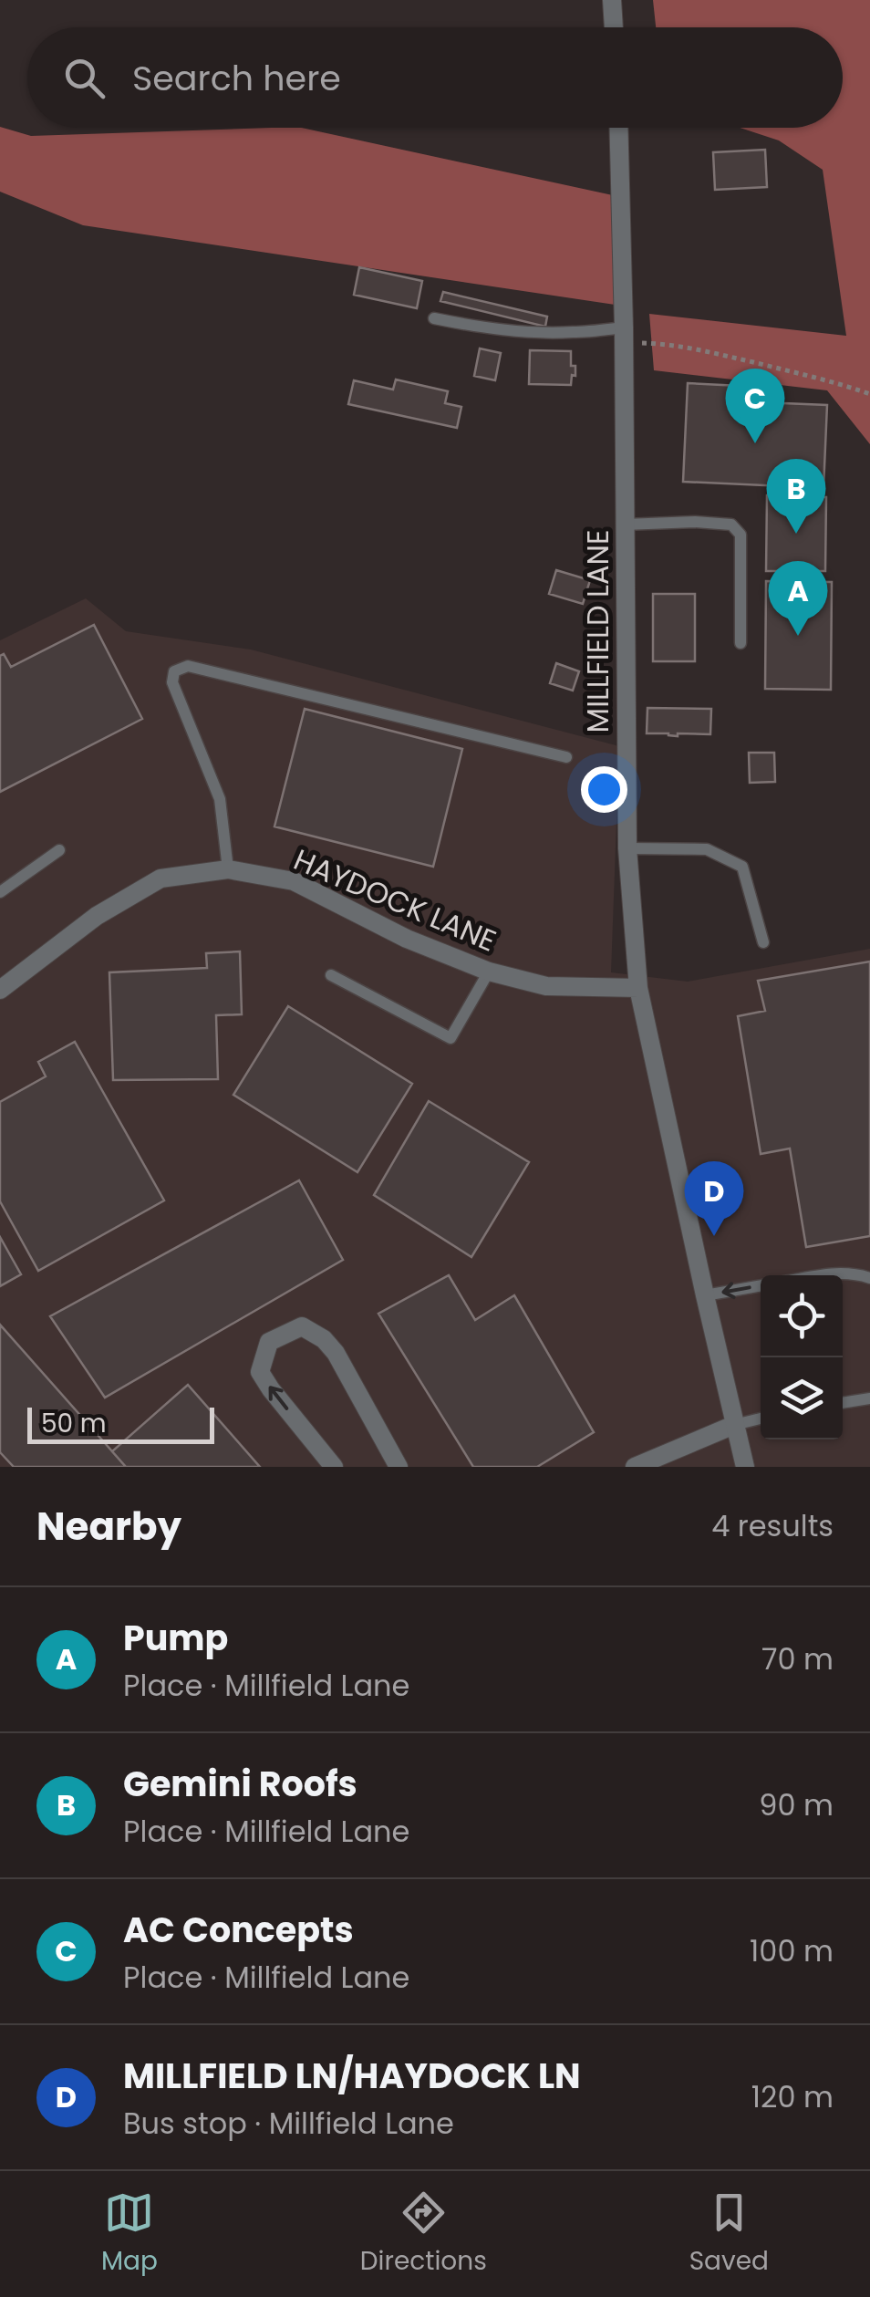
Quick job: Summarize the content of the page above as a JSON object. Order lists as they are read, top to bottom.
{
  "streets": {
    "street": ["MILLFIELD LANE", "HAYDOCK LANE"]
  },
  "crossings": [
    ["MILLFIELD LANE", "HAYDOCK LANE"]
  ],
  "scale_bar": "50 m",
  "page": {
    "search": "Search here",
    "pins": [
      "C",
      "B",
      "A",
      "D"
    ],
    "scale": "50 m",
    "heading": ["Nearby", "4 results"],
    "list": [
      {
        "mark": "A",
        "name": "Pump",
        "note": "Place · Millfield Lane",
        "value": "70 m"
      },
      {
        "mark": "B",
        "name": "Gemini Roofs",
        "note": "Place · Millfield Lane",
        "value": "90 m"
      },
      {
        "mark": "C",
        "name": "AC Concepts",
        "note": "Place · Millfield Lane",
        "value": "100 m"
      },
      {
        "mark": "D",
        "name": "MILLFIELD LN/HAYDOCK LN",
        "note": "Bus stop · Millfield Lane",
        "value": "120 m"
      }
    ],
    "nav": ["Map", "Directions", "Saved"]
  }
}
